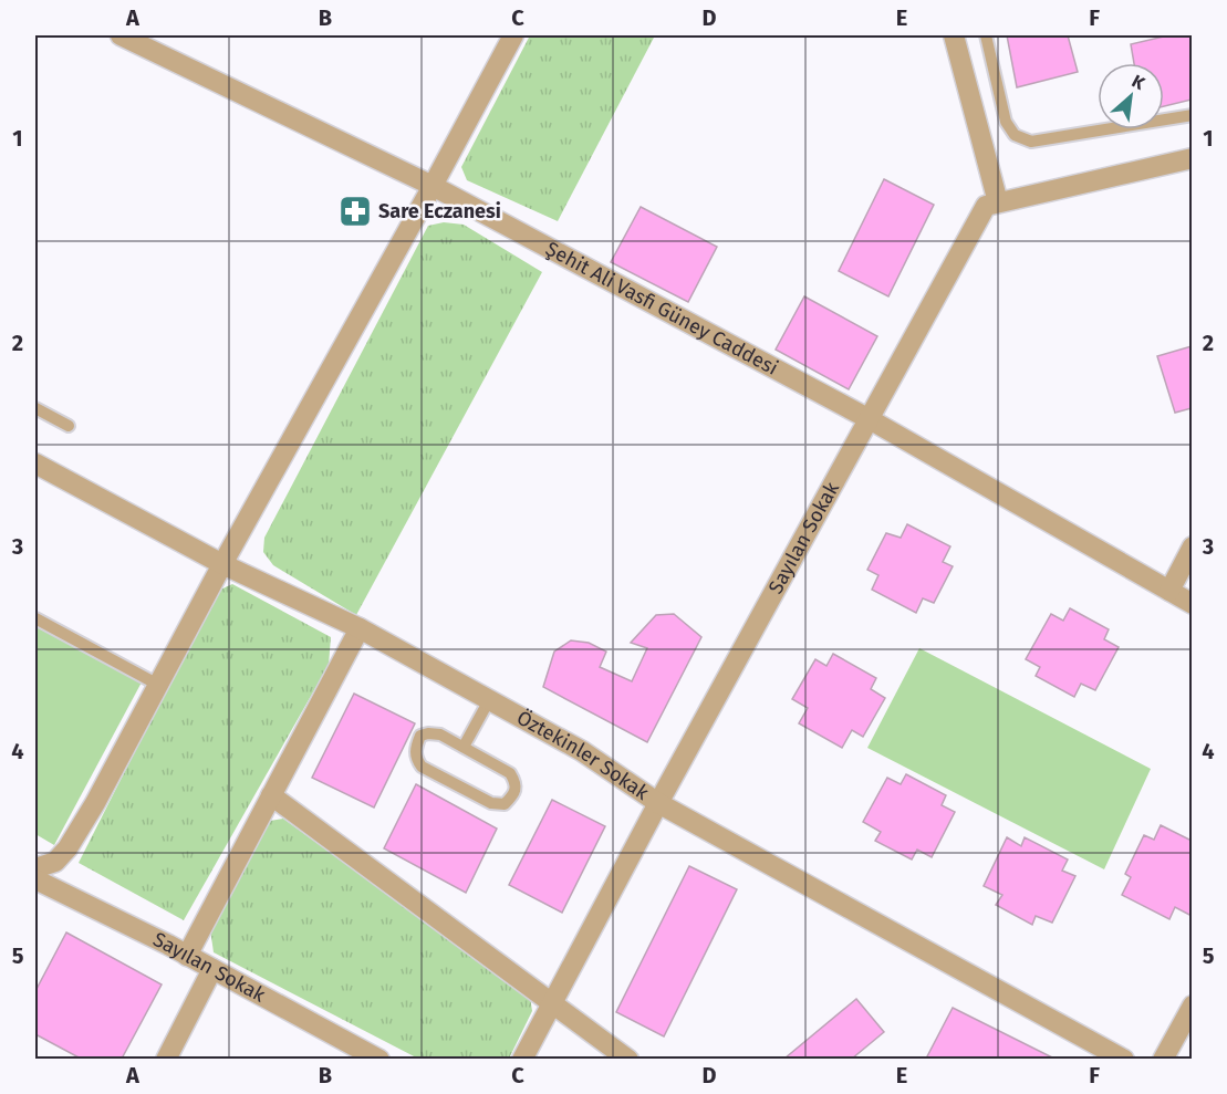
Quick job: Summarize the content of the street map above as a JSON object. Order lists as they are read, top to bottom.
{
  "streets": {
    "street": ["Şehit Ali Vasfi Güney Caddesi", "Sayılan Sokak", "Öztekinler Sokak"]
  },
  "crossings": [
    ["Şehit Ali Vasfi Güney Caddesi", "Sayılan Sokak"],
    ["Sayılan Sokak", "Öztekinler Sokak"]
  ],
  "places": {
    "pharmacy": ["Sare Eczanesi"]
  },
  "north": "top right",
  "grid": {
    "columns": [
      "A",
      "B",
      "C",
      "D",
      "E",
      "F"
    ],
    "rows": [
      "1",
      "2",
      "3",
      "4",
      "5"
    ]
  }
}
